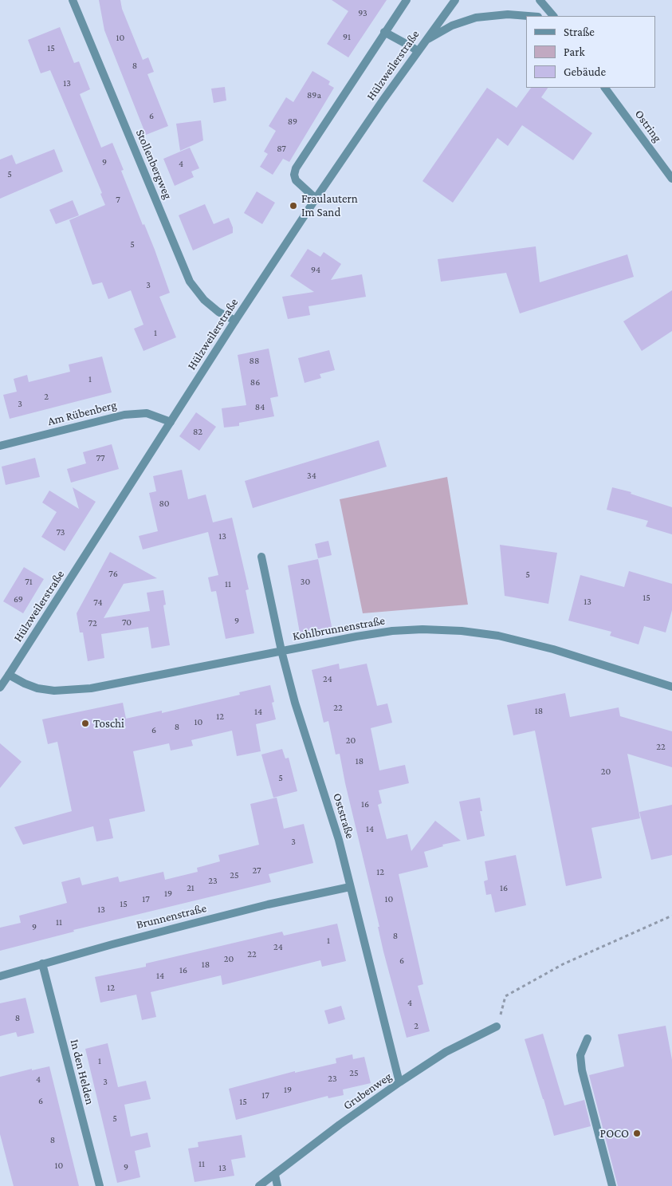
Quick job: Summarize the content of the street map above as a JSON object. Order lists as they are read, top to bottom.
{
  "streets": {
    "street": [
      "Hülzweilerstraße",
      "Ostring",
      "Stollenbergweg",
      "Am Rübenberg",
      "Kohlbrunnenstraße",
      "Oststraße",
      "Brunnenstraße",
      "In den Helden",
      "Grubenweg"
    ]
  },
  "crossings": [
    ["Hülzweilerstraße", "Stollenbergweg"],
    ["Hülzweilerstraße", "Am Rübenberg"],
    ["Hülzweilerstraße", "Kohlbrunnenstraße"],
    ["Kohlbrunnenstraße", "Oststraße"],
    ["Oststraße", "Brunnenstraße"],
    ["Oststraße", "Grubenweg"],
    ["Brunnenstraße", "In den Helden"]
  ],
  "places": ["Fraulautern Im Sand", "Toschi", "POCO"],
  "house_numbers": [
    "93",
    "91",
    "10",
    "15",
    "8",
    "13",
    "89a",
    "6",
    "89",
    "87",
    "9",
    "4",
    "5",
    "7",
    "5",
    "94",
    "3",
    "1",
    "88",
    "1",
    "86",
    "2",
    "3",
    "84",
    "82",
    "77",
    "34",
    "80",
    "73",
    "13",
    "76",
    "5",
    "71",
    "30",
    "11",
    "15",
    "69",
    "13",
    "74",
    "9",
    "70",
    "72",
    "24",
    "22",
    "18",
    "14",
    "12",
    "10",
    "8",
    "6",
    "20",
    "22",
    "18",
    "20",
    "5",
    "16",
    "14",
    "3",
    "27",
    "12",
    "25",
    "23",
    "21",
    "16",
    "19",
    "17",
    "10",
    "15",
    "13",
    "11",
    "9",
    "8",
    "1",
    "24",
    "22",
    "20",
    "6",
    "18",
    "16",
    "14",
    "12",
    "4",
    "8",
    "2",
    "1",
    "25",
    "23",
    "4",
    "3",
    "19",
    "17",
    "6",
    "15",
    "5",
    "8",
    "11",
    "10",
    "9",
    "13"
  ],
  "legend": ["Straße", "Park", "Gebäude"]
}
